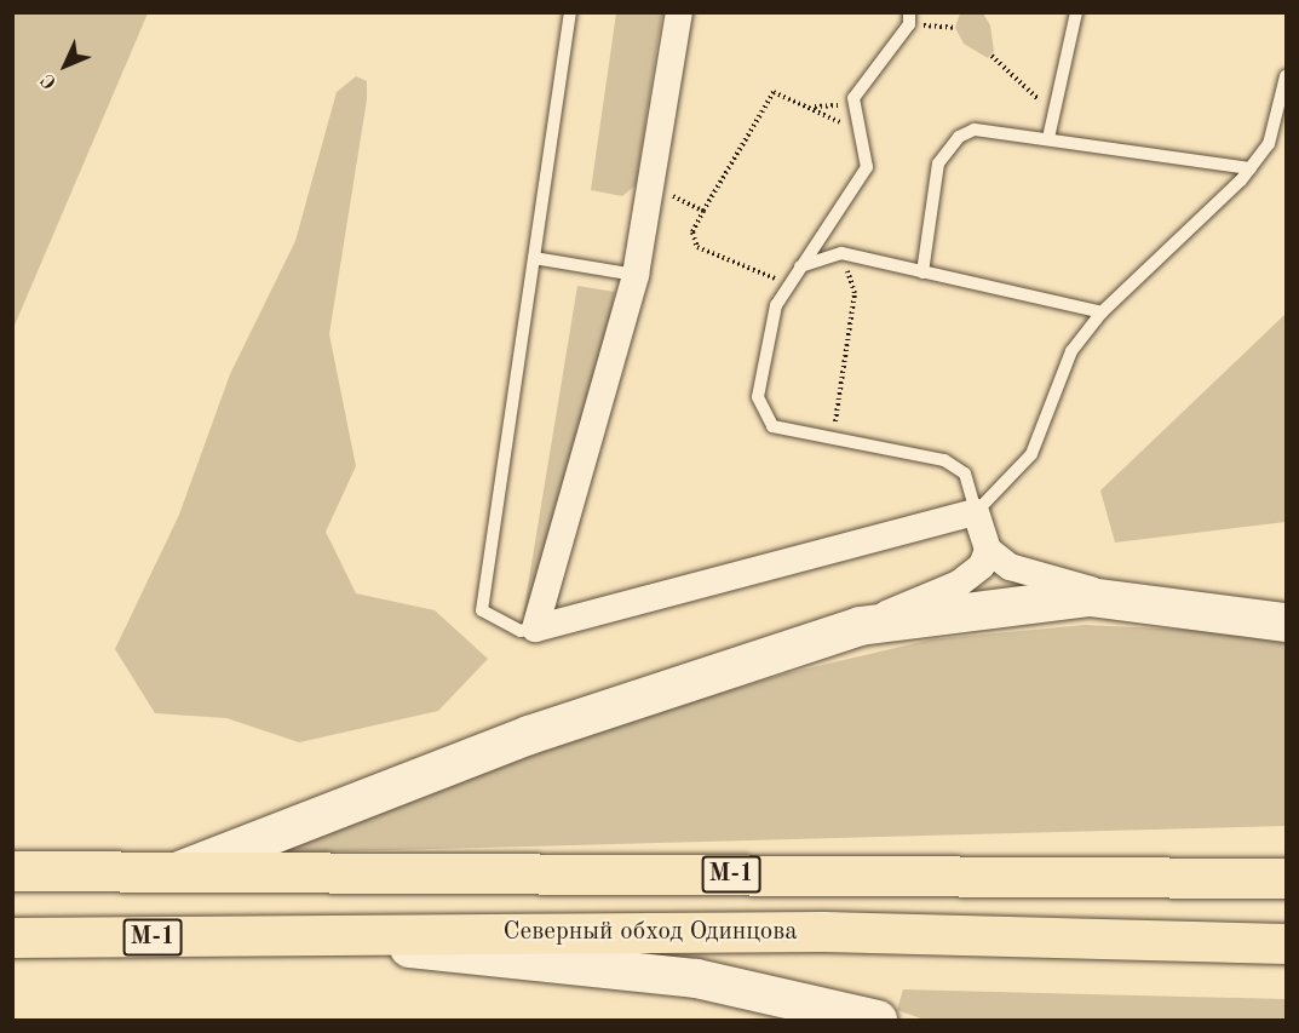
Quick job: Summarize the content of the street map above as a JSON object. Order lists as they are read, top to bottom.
{
  "streets": {
    "highway": ["М-1", "Северный обход Одинцова"]
  },
  "crossings": [
    ["М-1", "Северный обход Одинцова"]
  ],
  "north": "bottom left"
}
